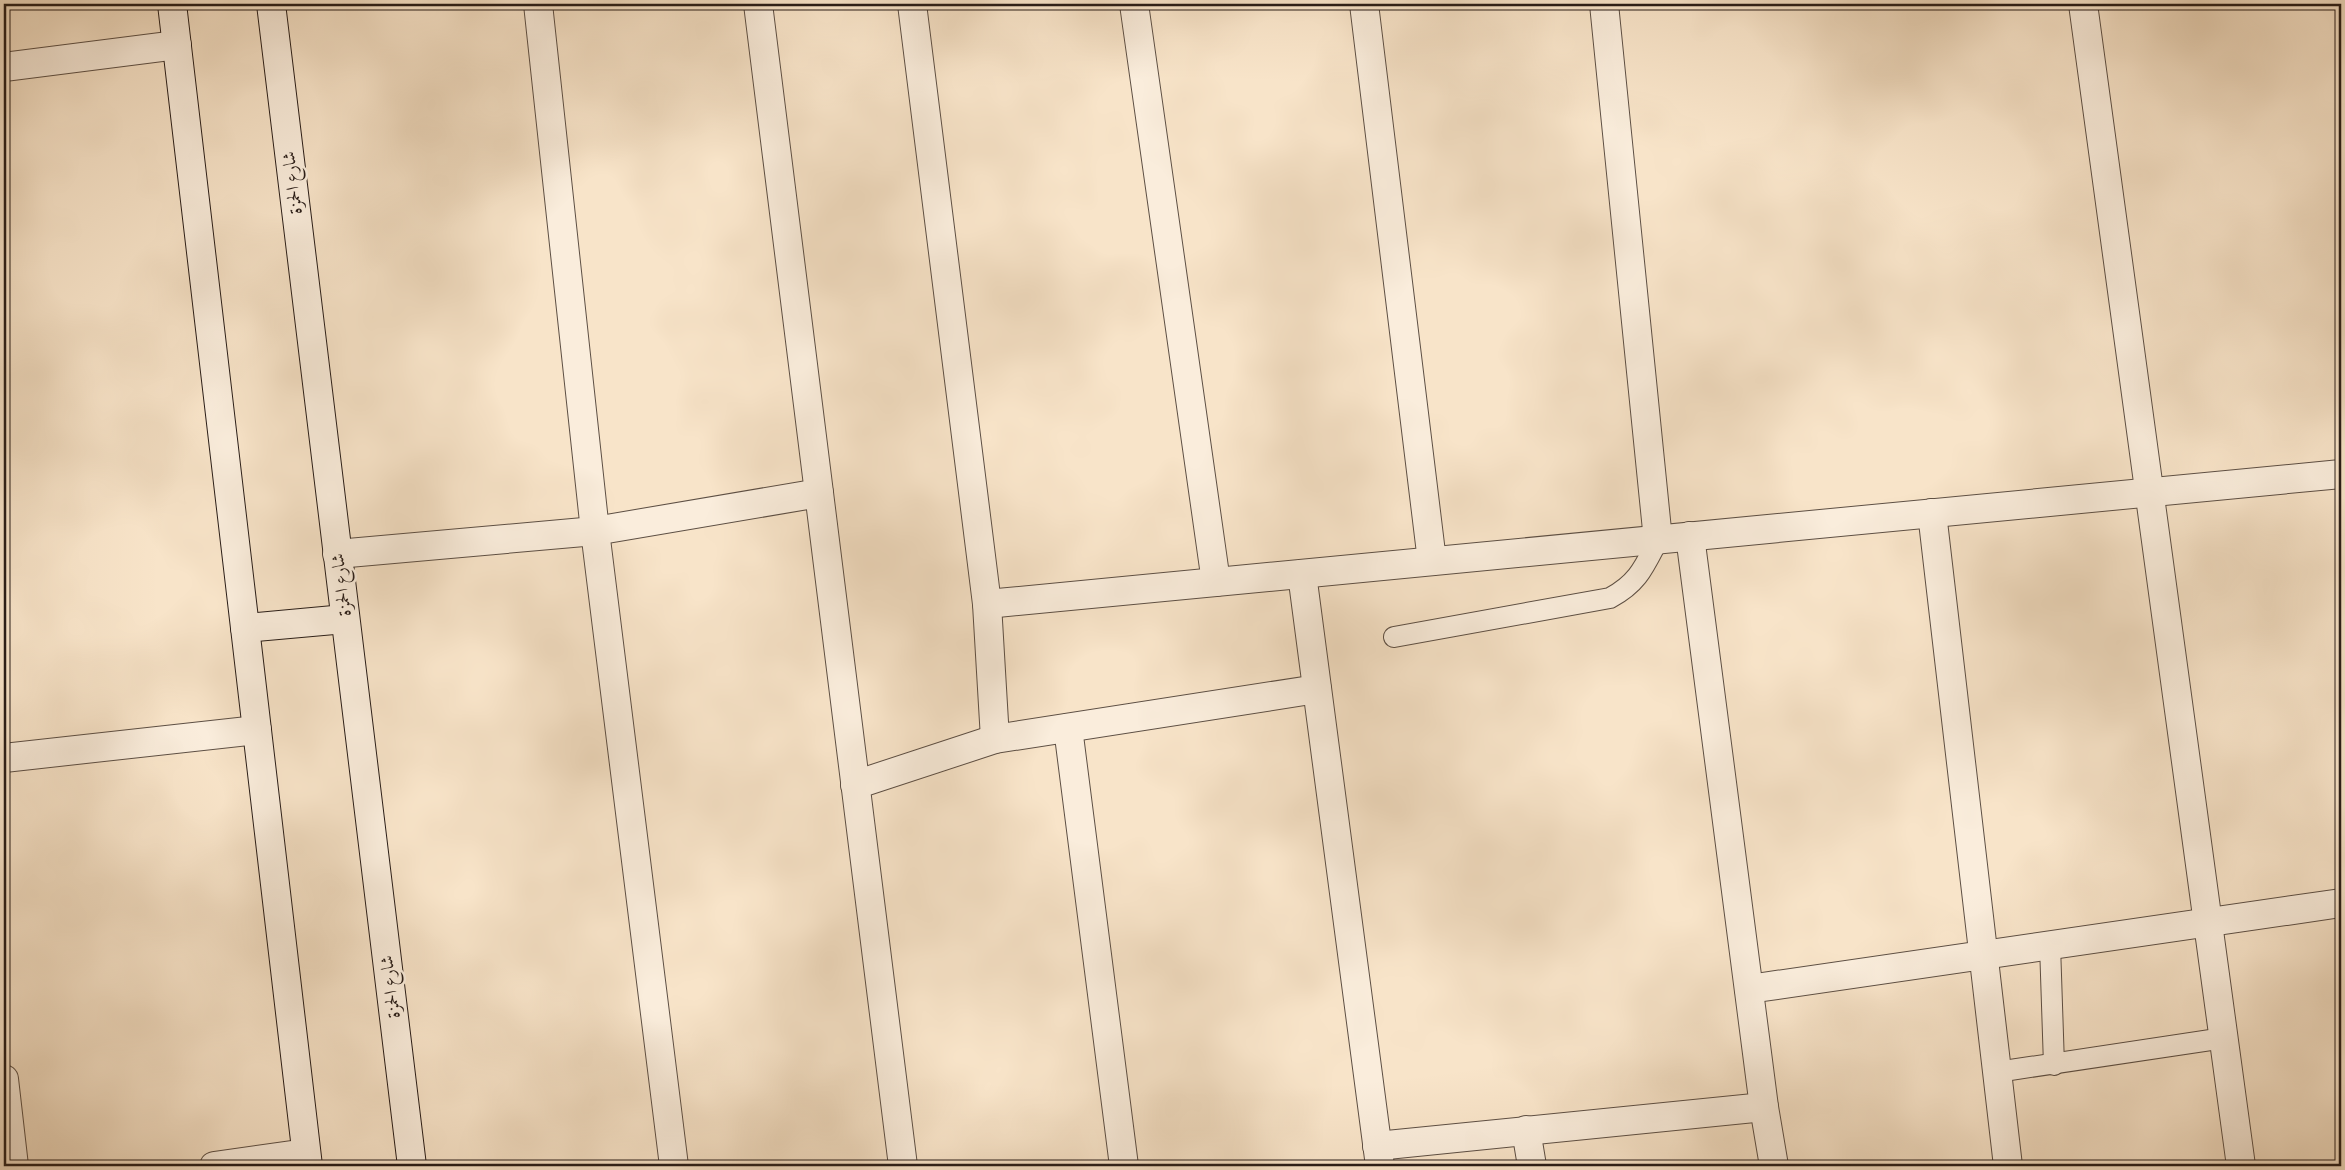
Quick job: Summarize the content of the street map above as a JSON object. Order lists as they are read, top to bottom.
{
  "streets": {
    "street": ["شارع الحمزة"]
  }
}
